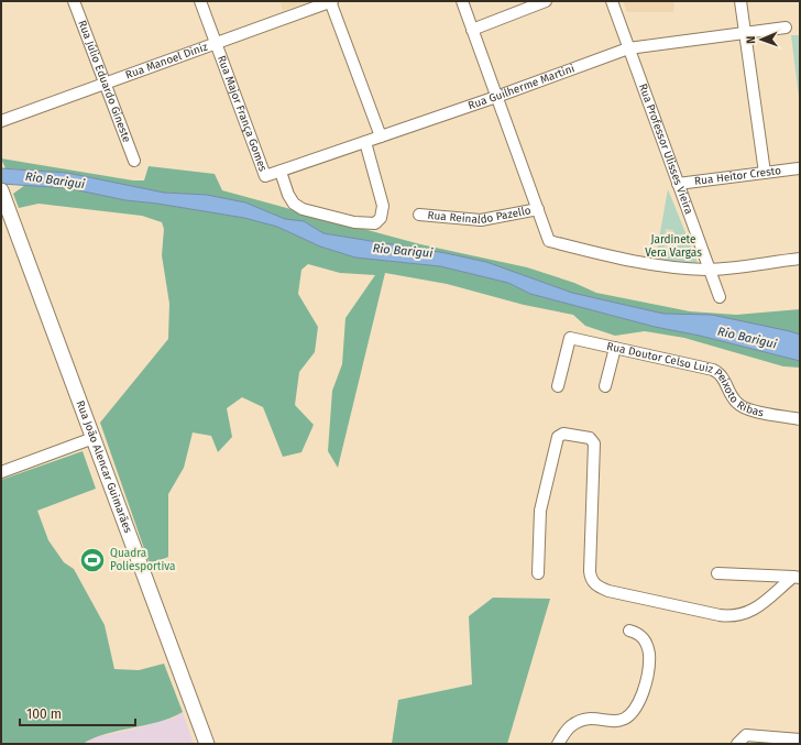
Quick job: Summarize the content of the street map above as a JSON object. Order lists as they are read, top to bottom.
{
  "streets": {
    "main road": ["Rua João Alencar Guimarães"],
    "street": [
      "Rua Manoel Diniz",
      "Rua Júlio Eduardo Gineste",
      "Rua Guilherme Martini",
      "Rua Major França Gomes",
      "Rua Professor Ulisses Vieira",
      "Rua Heitor Cresto",
      "Rua Reinaldo Pazello",
      "Rua Doutor Celso Luiz Peixoto Ribas"
    ]
  },
  "crossings": [
    ["Rua Manoel Diniz", "Rua Júlio Eduardo Gineste"],
    ["Rua Manoel Diniz", "Rua Major França Gomes"],
    ["Rua Guilherme Martini", "Rua Major França Gomes"],
    ["Rua Guilherme Martini", "Rua Professor Ulisses Vieira"],
    ["Rua Guilherme Martini", "Rua Reinaldo Pazello"],
    ["Rua Professor Ulisses Vieira", "Rua Heitor Cresto"],
    ["Rua Professor Ulisses Vieira", "Rua Reinaldo Pazello"]
  ],
  "water": ["Rio Barigui"],
  "parks": ["Jardinete Vera Vargas"],
  "places": {
    "sports": ["Quadra Poliesportiva"]
  },
  "scale_bar": "100 m",
  "north": "left"
}
